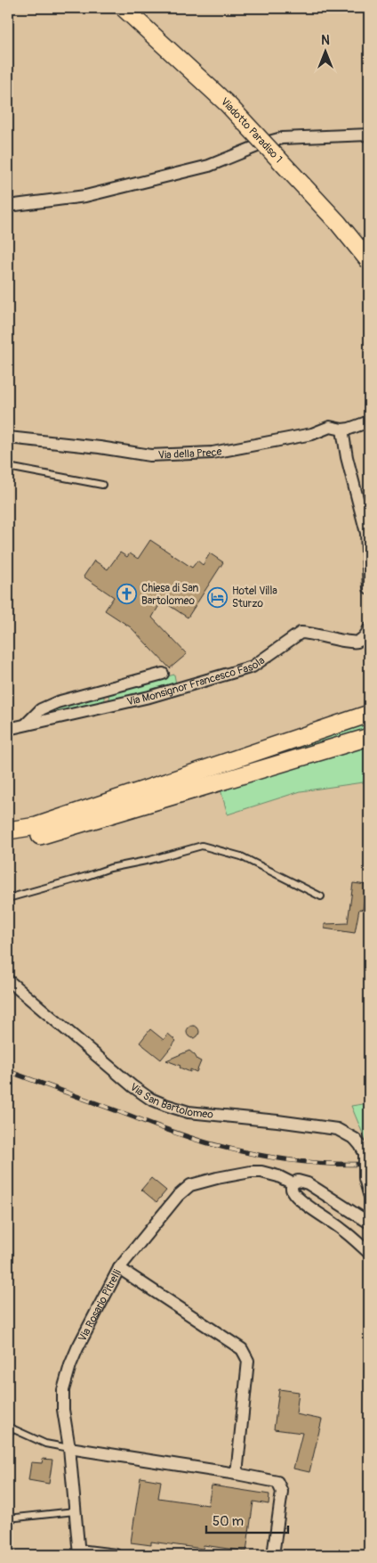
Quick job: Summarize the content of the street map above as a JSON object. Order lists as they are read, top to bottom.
{
  "streets": {
    "main road": ["Viadotto Paradiso 1"],
    "street": [
      "Via della Prece",
      "Via Monsignor Francesco Fasola",
      "Via San Bartolomeo",
      "Via Rosario Pitrelli"
    ]
  },
  "places": {
    "church": ["Chiesa di San Bartolomeo"],
    "hotel": ["Hotel Villa Sturzo"]
  },
  "scale_bar": "50 m",
  "north": "top"
}
